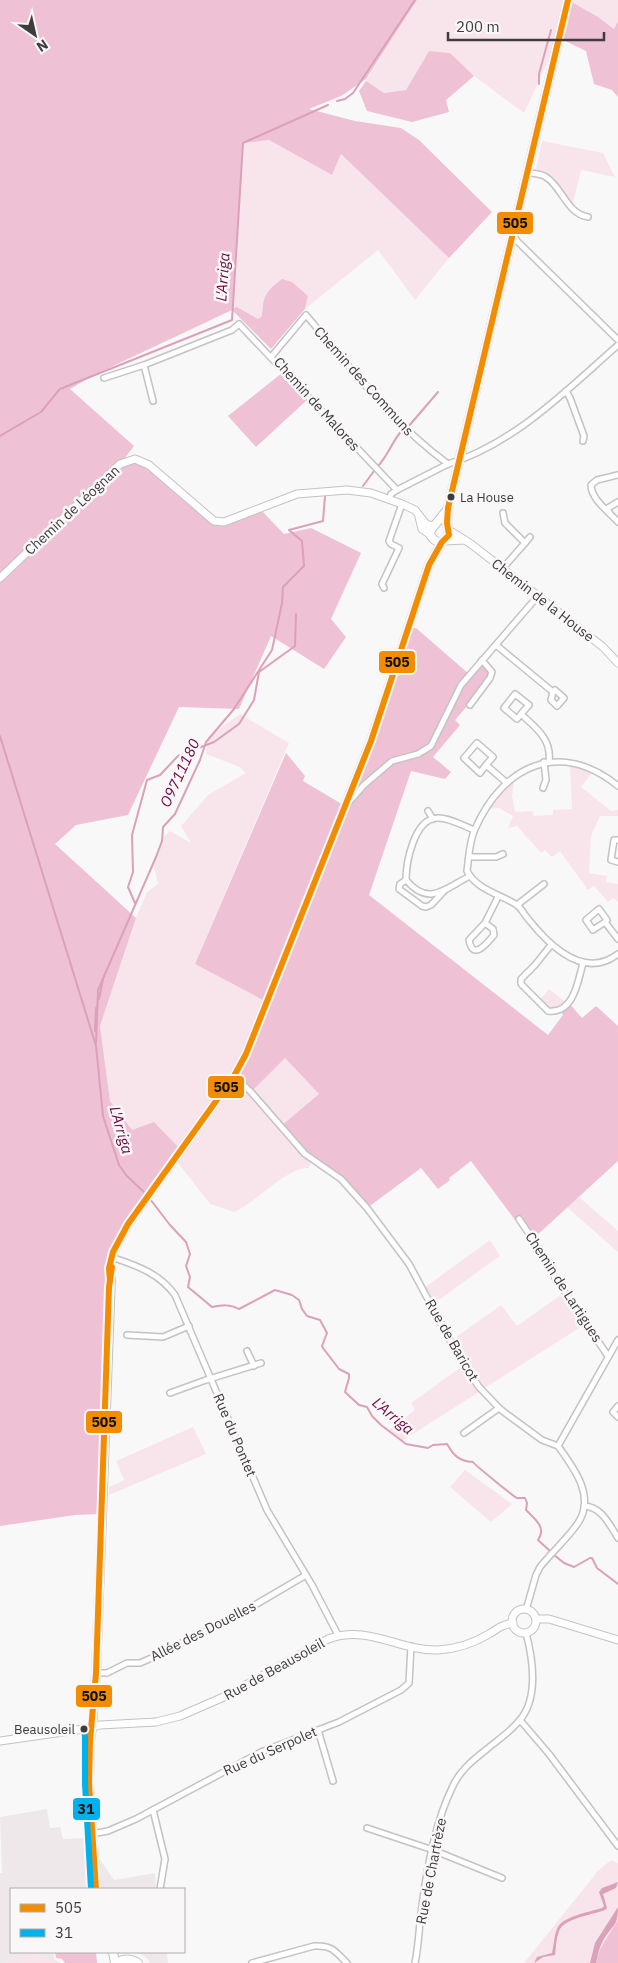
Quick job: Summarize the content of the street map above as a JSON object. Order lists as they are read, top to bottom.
{
  "streets": {
    "street": [
      "Chemin des Communs",
      "Chemin de Malores",
      "Chemin de Léognan",
      "Chemin de la House",
      "Chemin de Lartigues",
      "Rue de Baricot",
      "Rue du Pontet",
      "Allée des Douelles",
      "Rue de Beausoleil",
      "Rue du Serpolet",
      "Rue de Chartrèze"
    ]
  },
  "crossings": [
    ["Chemin des Communs", "Chemin de Malores"],
    ["Rue du Pontet", "Allée des Douelles"],
    ["Rue du Pontet", "Rue de Beausoleil"],
    ["Rue de Beausoleil", "Rue du Serpolet"],
    ["Rue de Beausoleil", "Rue de Chartrèze"]
  ],
  "water": ["L'Arriga", "O9711180"],
  "places": ["La House", "Beausoleil"],
  "lines": ["transit line 505", "transit line 31"],
  "legend": ["505", "31"],
  "scale_bar": "200 m",
  "north": "bottom right"
}
